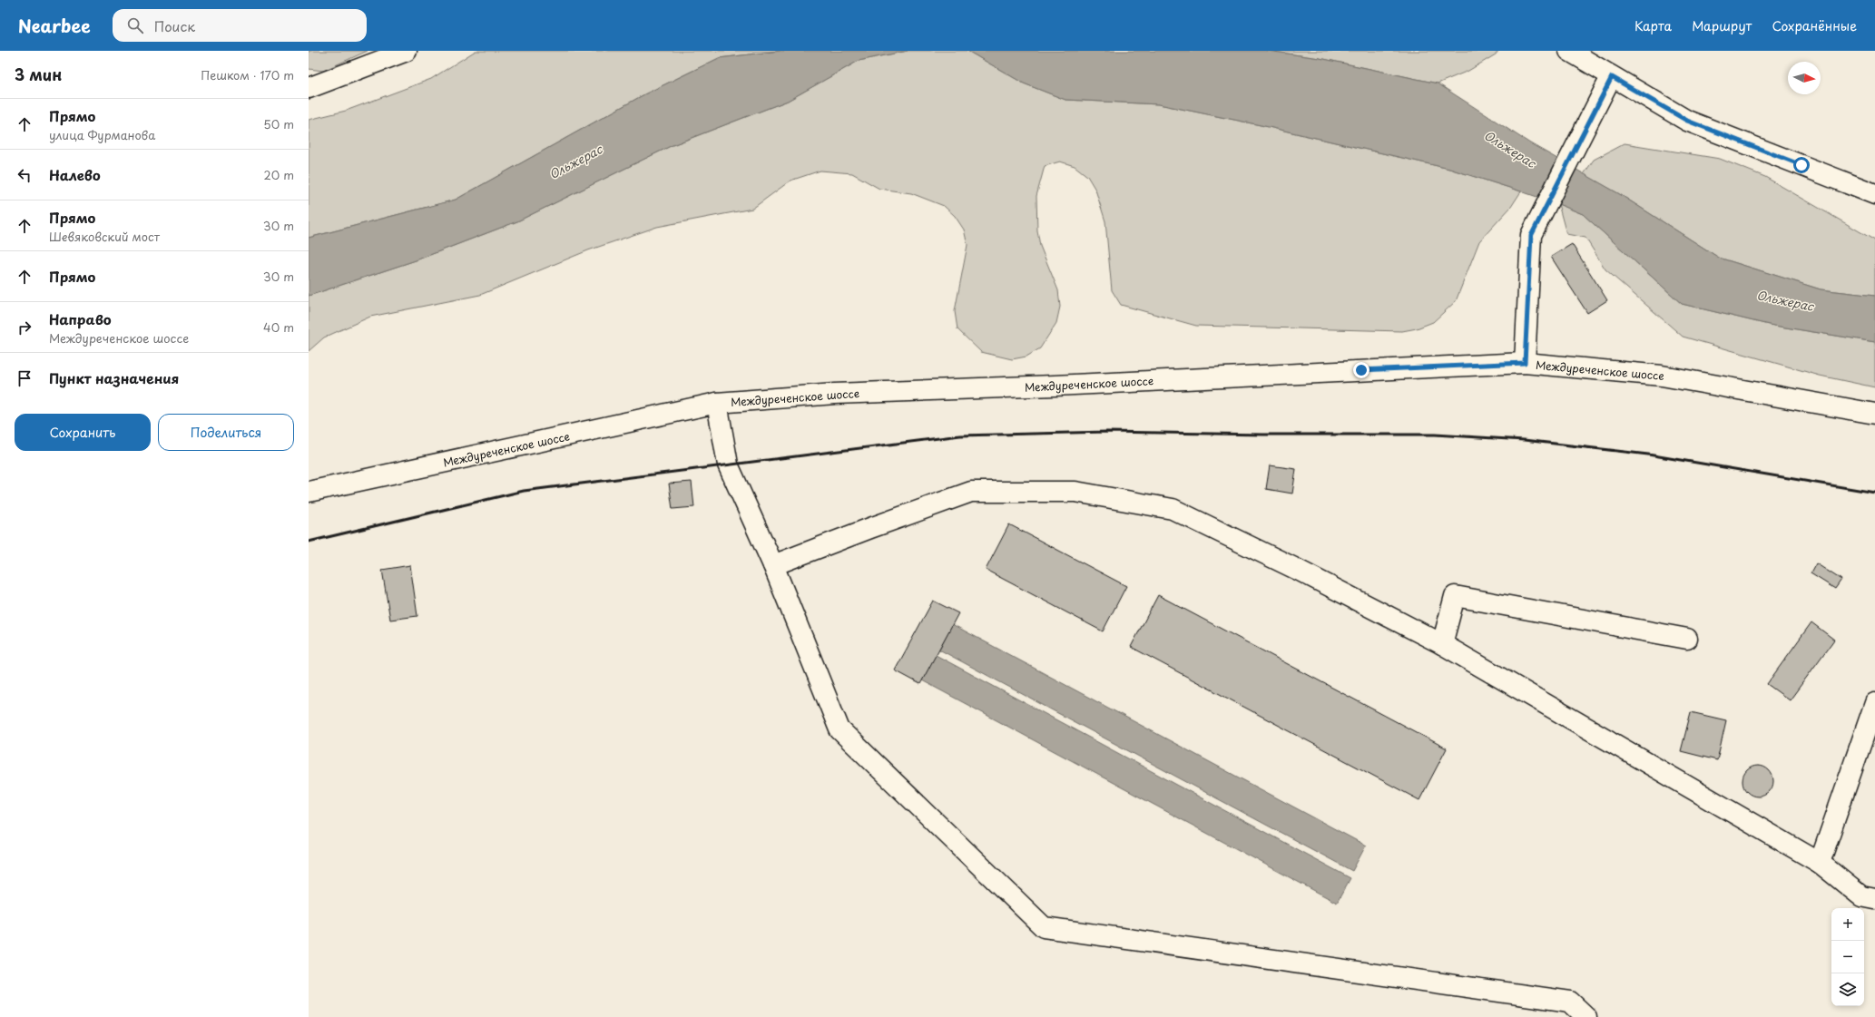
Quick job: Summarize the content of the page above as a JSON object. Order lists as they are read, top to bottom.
{
  "streets": {
    "street": ["Междуреченское шоссе"]
  },
  "water": ["Ольжерас"],
  "north": "right",
  "page": {
    "header": "Nearbee",
    "search": "Поиск",
    "nav": ["Карта", "Маршрут", "Сохранённые"],
    "heading": ["3 мин", "Пешком · 170 m"],
    "list": [
      ["Прямо", "улица Фурманова", "50 m"],
      ["Налево", "20 m"],
      ["Прямо", "Шевяковский мост", "30 m"],
      ["Прямо", "30 m"],
      ["Направо", "Междуреченское шоссе", "40 m"],
      "Пункт назначения"
    ],
    "buttons": ["Сохранить", "Поделиться"],
    "map_buttons": ["+", "−"]
  }
}
